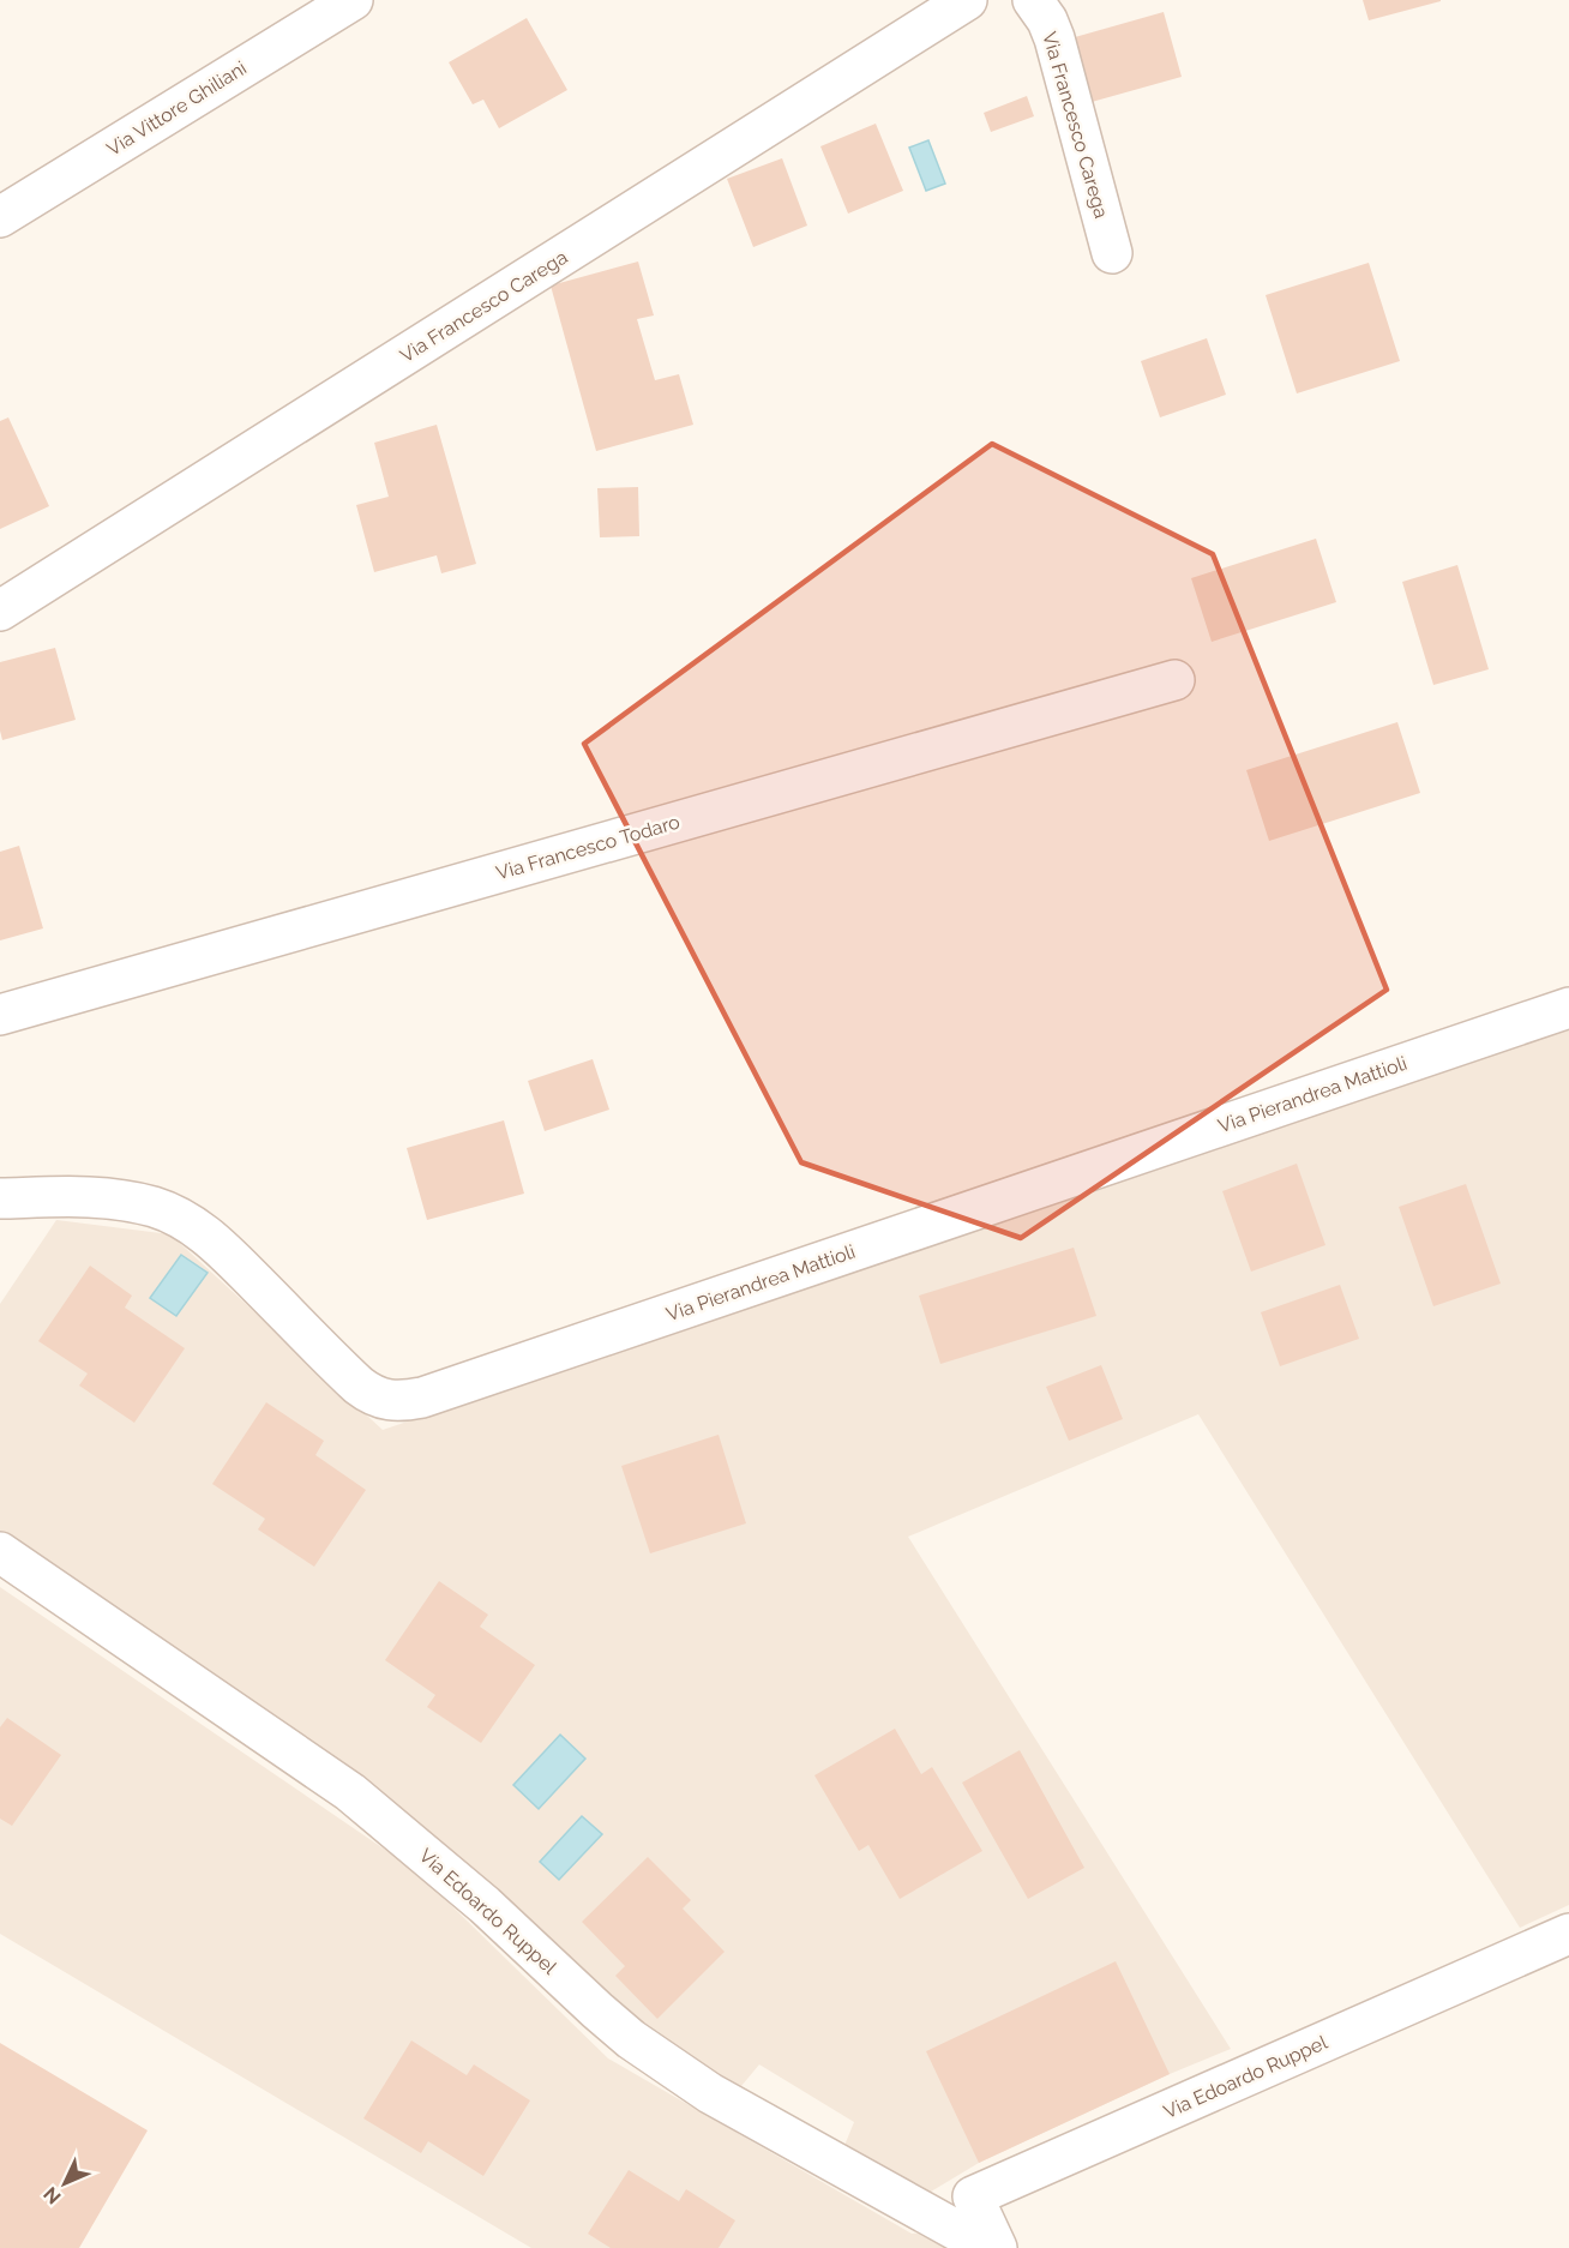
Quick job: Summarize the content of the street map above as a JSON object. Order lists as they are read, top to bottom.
{
  "streets": {
    "street": [
      "Via Vittore Ghiliani",
      "Via Francesco Carega",
      "Via Francesco Todaro",
      "Via Pierandrea Mattioli",
      "Via Edoardo Ruppel"
    ]
  },
  "north": "bottom left"
}
